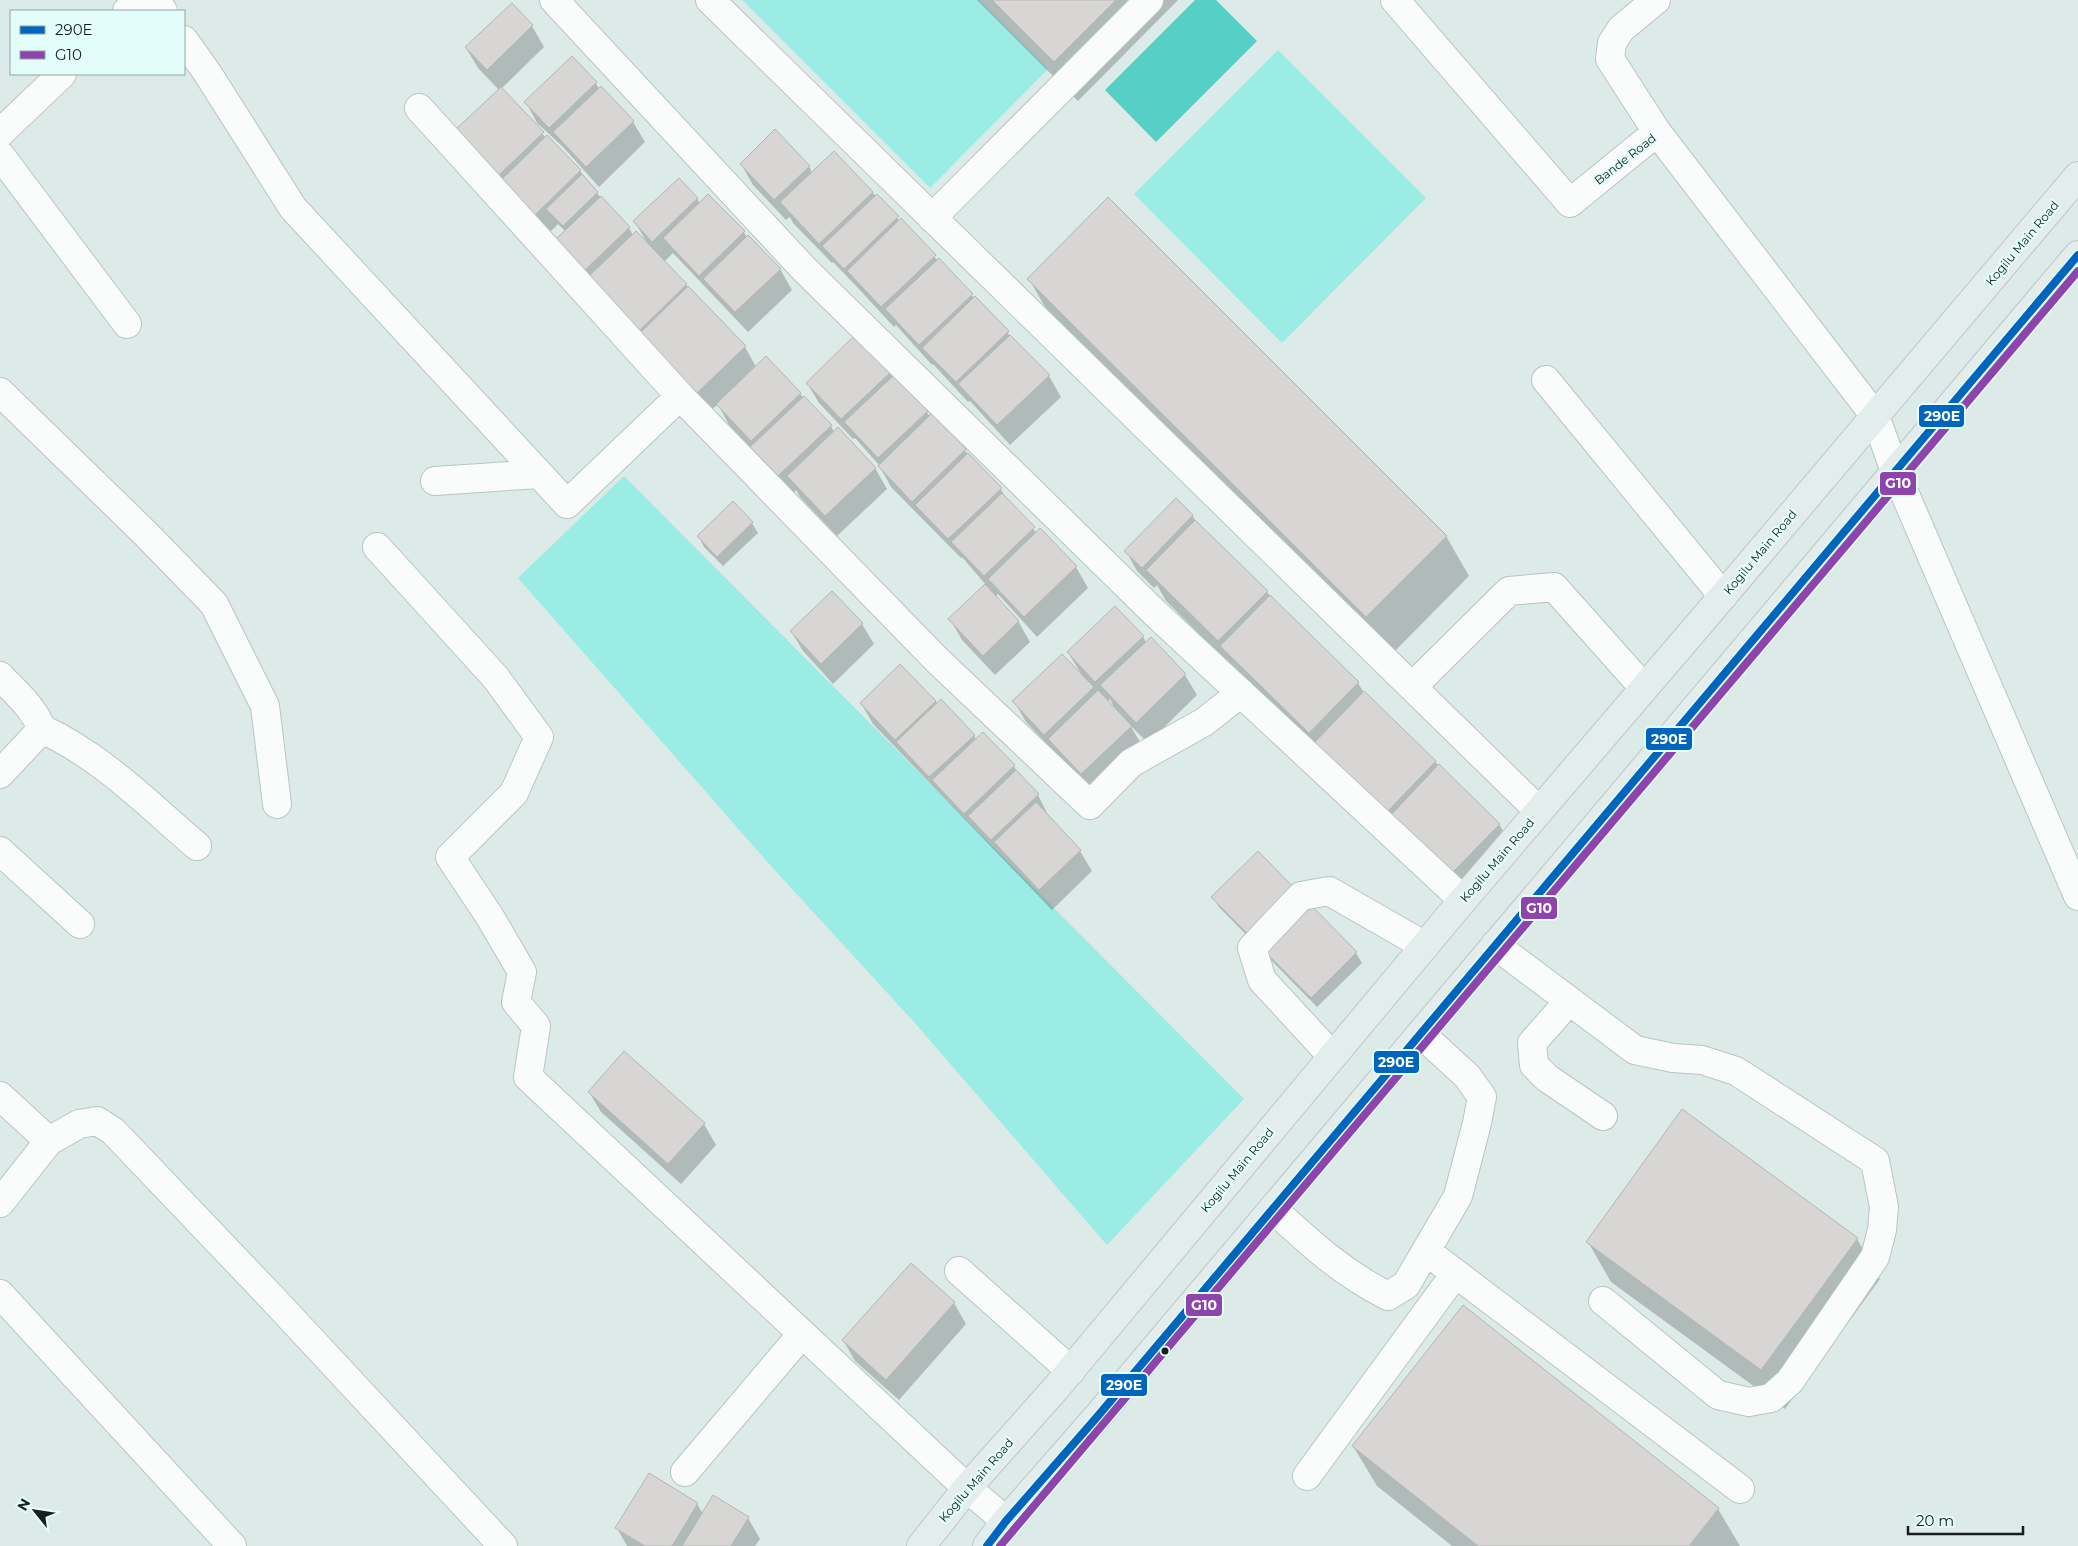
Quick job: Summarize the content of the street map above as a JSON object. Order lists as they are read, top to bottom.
{
  "streets": {
    "main road": ["Kogilu Main Road"],
    "street": ["Bande Road"]
  },
  "crossings": [
    ["Bande Road", "Kogilu Main Road"]
  ],
  "lines": ["transit line 290E", "transit line G10"],
  "legend": ["290E", "G10"],
  "scale_bar": "20 m",
  "north": "top left"
}
